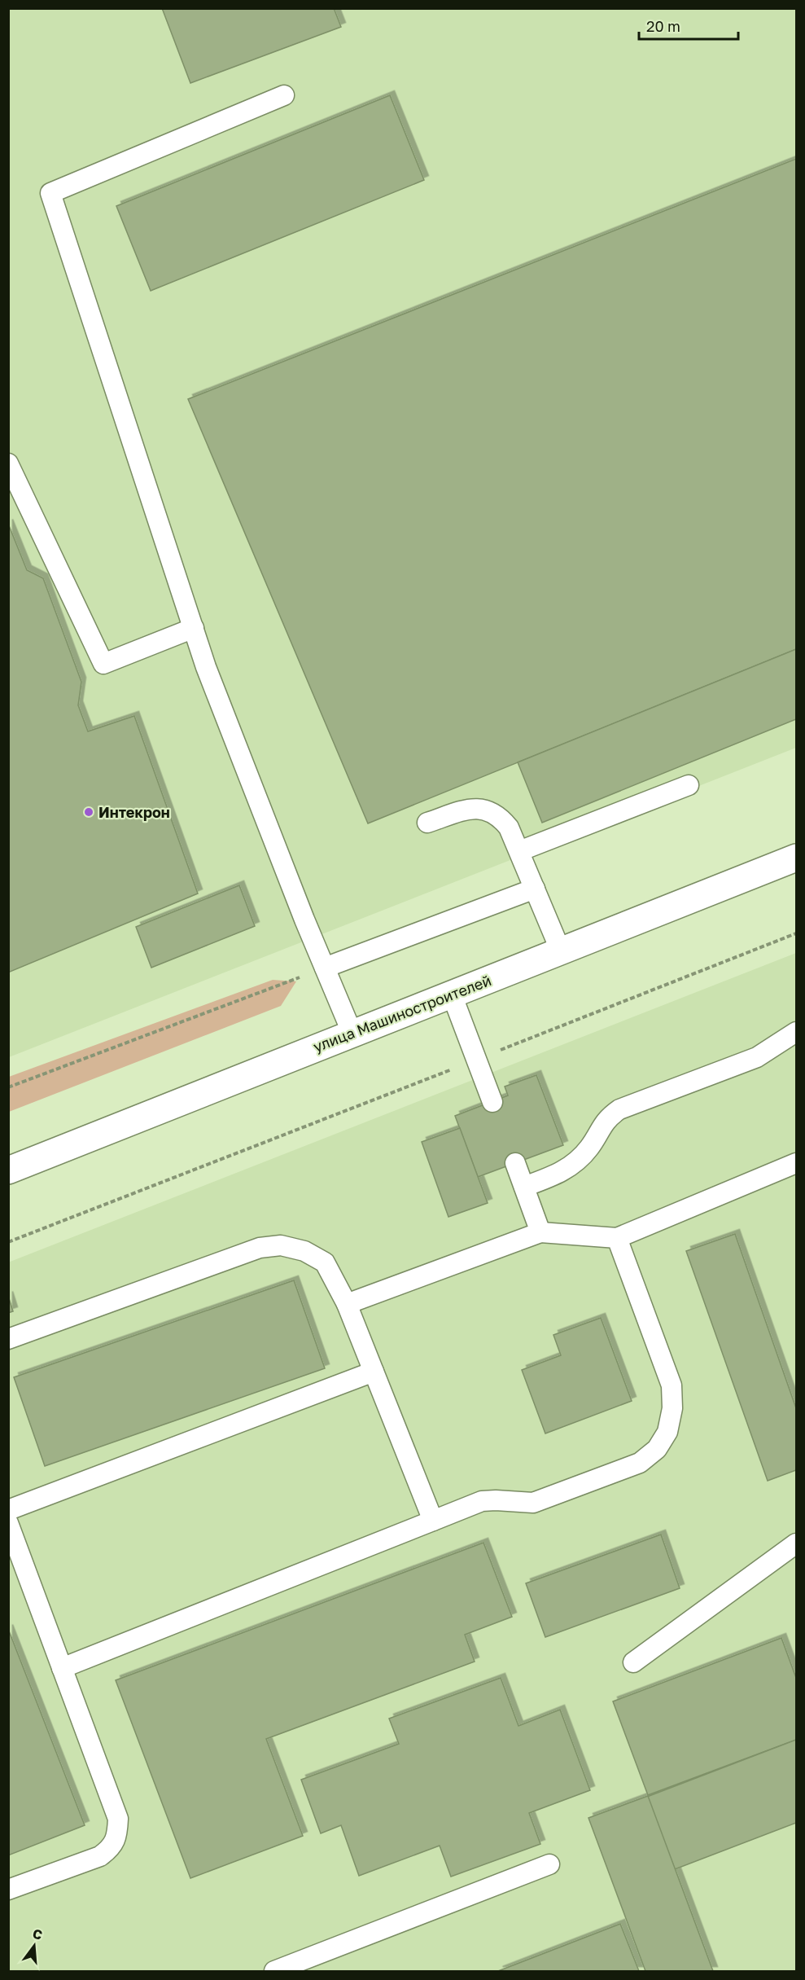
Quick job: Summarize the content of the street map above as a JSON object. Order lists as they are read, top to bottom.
{
  "streets": {
    "main road": ["улица Машиностроителей"]
  },
  "places": ["Интекрон"],
  "scale_bar": "20 m",
  "north": "top"
}
